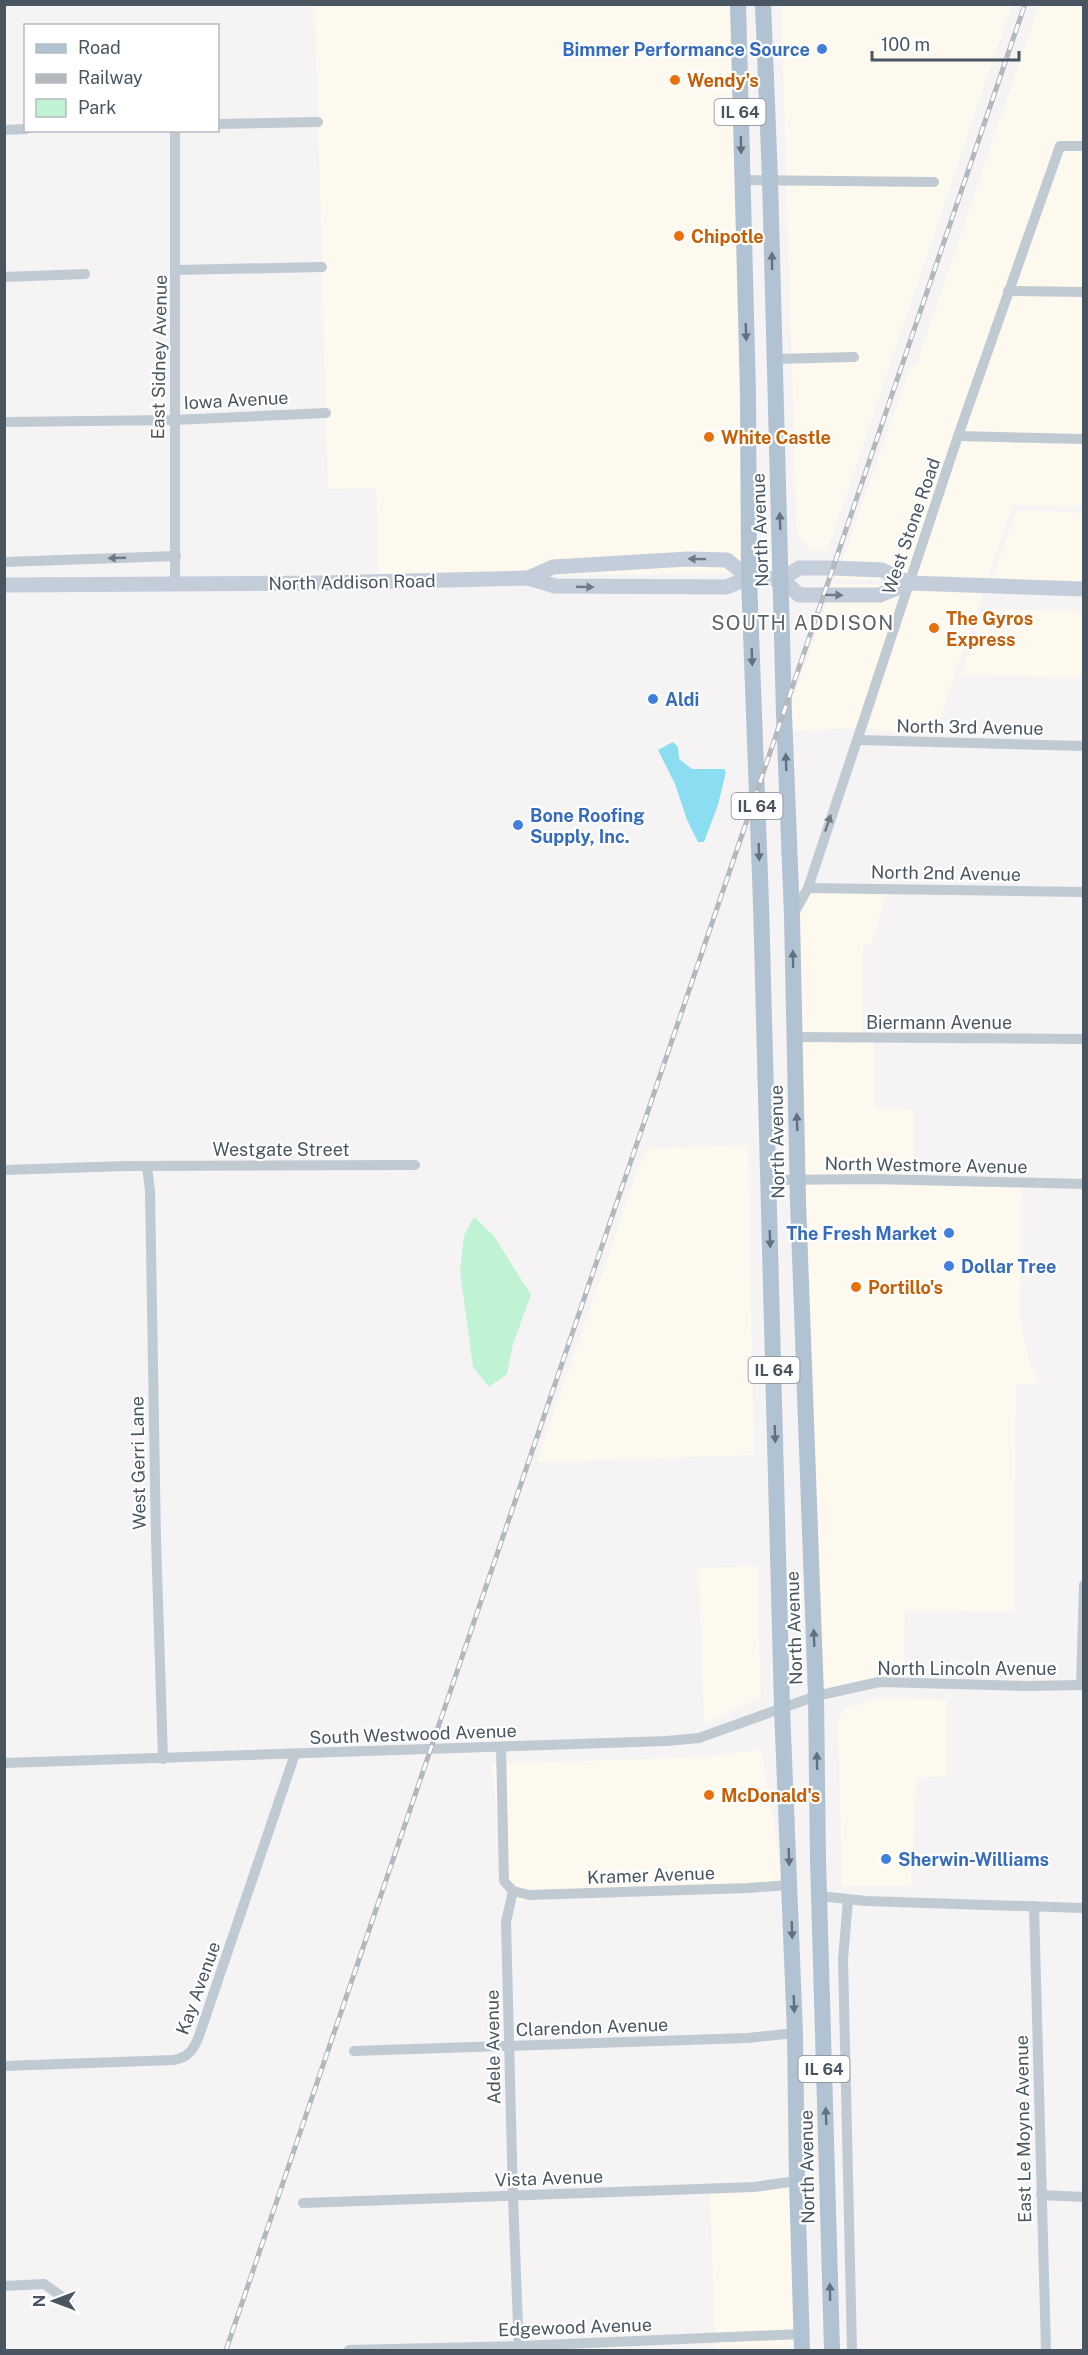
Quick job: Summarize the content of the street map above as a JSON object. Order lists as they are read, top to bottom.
{
  "streets": {
    "main road": ["IL 64", "North Avenue"],
    "street": [
      "East Sidney Avenue",
      "Iowa Avenue",
      "West Stone Road",
      "North Addison Road",
      "North 3rd Avenue",
      "North 2nd Avenue",
      "Biermann Avenue",
      "Westgate Street",
      "North Westmore Avenue",
      "West Gerri Lane",
      "North Lincoln Avenue",
      "South Westwood Avenue",
      "Kramer Avenue",
      "Kay Avenue",
      "Clarendon Avenue",
      "Adele Avenue",
      "East Le Moyne Avenue",
      "Vista Avenue",
      "Edgewood Avenue"
    ]
  },
  "crossings": [
    ["East Sidney Avenue", "Iowa Avenue"],
    ["East Sidney Avenue", "North Addison Road"],
    ["West Stone Road", "North Avenue"],
    ["West Stone Road", "North Addison Road"],
    ["West Stone Road", "North 3rd Avenue"],
    ["West Stone Road", "North 2nd Avenue"],
    ["North Avenue", "North Addison Road"],
    ["North Avenue", "Biermann Avenue"],
    ["North Avenue", "North Westmore Avenue"],
    ["North Avenue", "North Lincoln Avenue"],
    ["North Avenue", "South Westwood Avenue"],
    ["North Avenue", "Kramer Avenue"],
    ["North Avenue", "Clarendon Avenue"],
    ["North Avenue", "Vista Avenue"],
    ["North Avenue", "Edgewood Avenue"],
    ["Westgate Street", "West Gerri Lane"],
    ["West Gerri Lane", "South Westwood Avenue"],
    ["North Lincoln Avenue", "South Westwood Avenue"],
    ["South Westwood Avenue", "Kay Avenue"],
    ["Kramer Avenue", "Adele Avenue"],
    ["Clarendon Avenue", "Adele Avenue"],
    ["Adele Avenue", "Vista Avenue"],
    ["Adele Avenue", "Edgewood Avenue"]
  ],
  "districts": ["SOUTH ADDISON"],
  "places": [
    "Bimmer Performance Source",
    "Wendy's",
    "Chipotle",
    "White Castle",
    "The Gyros Express",
    "Aldi",
    "Bone Roofing Supply, Inc.",
    "The Fresh Market",
    "Dollar Tree",
    "Portillo's",
    "McDonald's",
    "Sherwin-Williams"
  ],
  "legend": ["Road", "Railway", "Park"],
  "scale_bar": "100 m",
  "north": "left"
}
